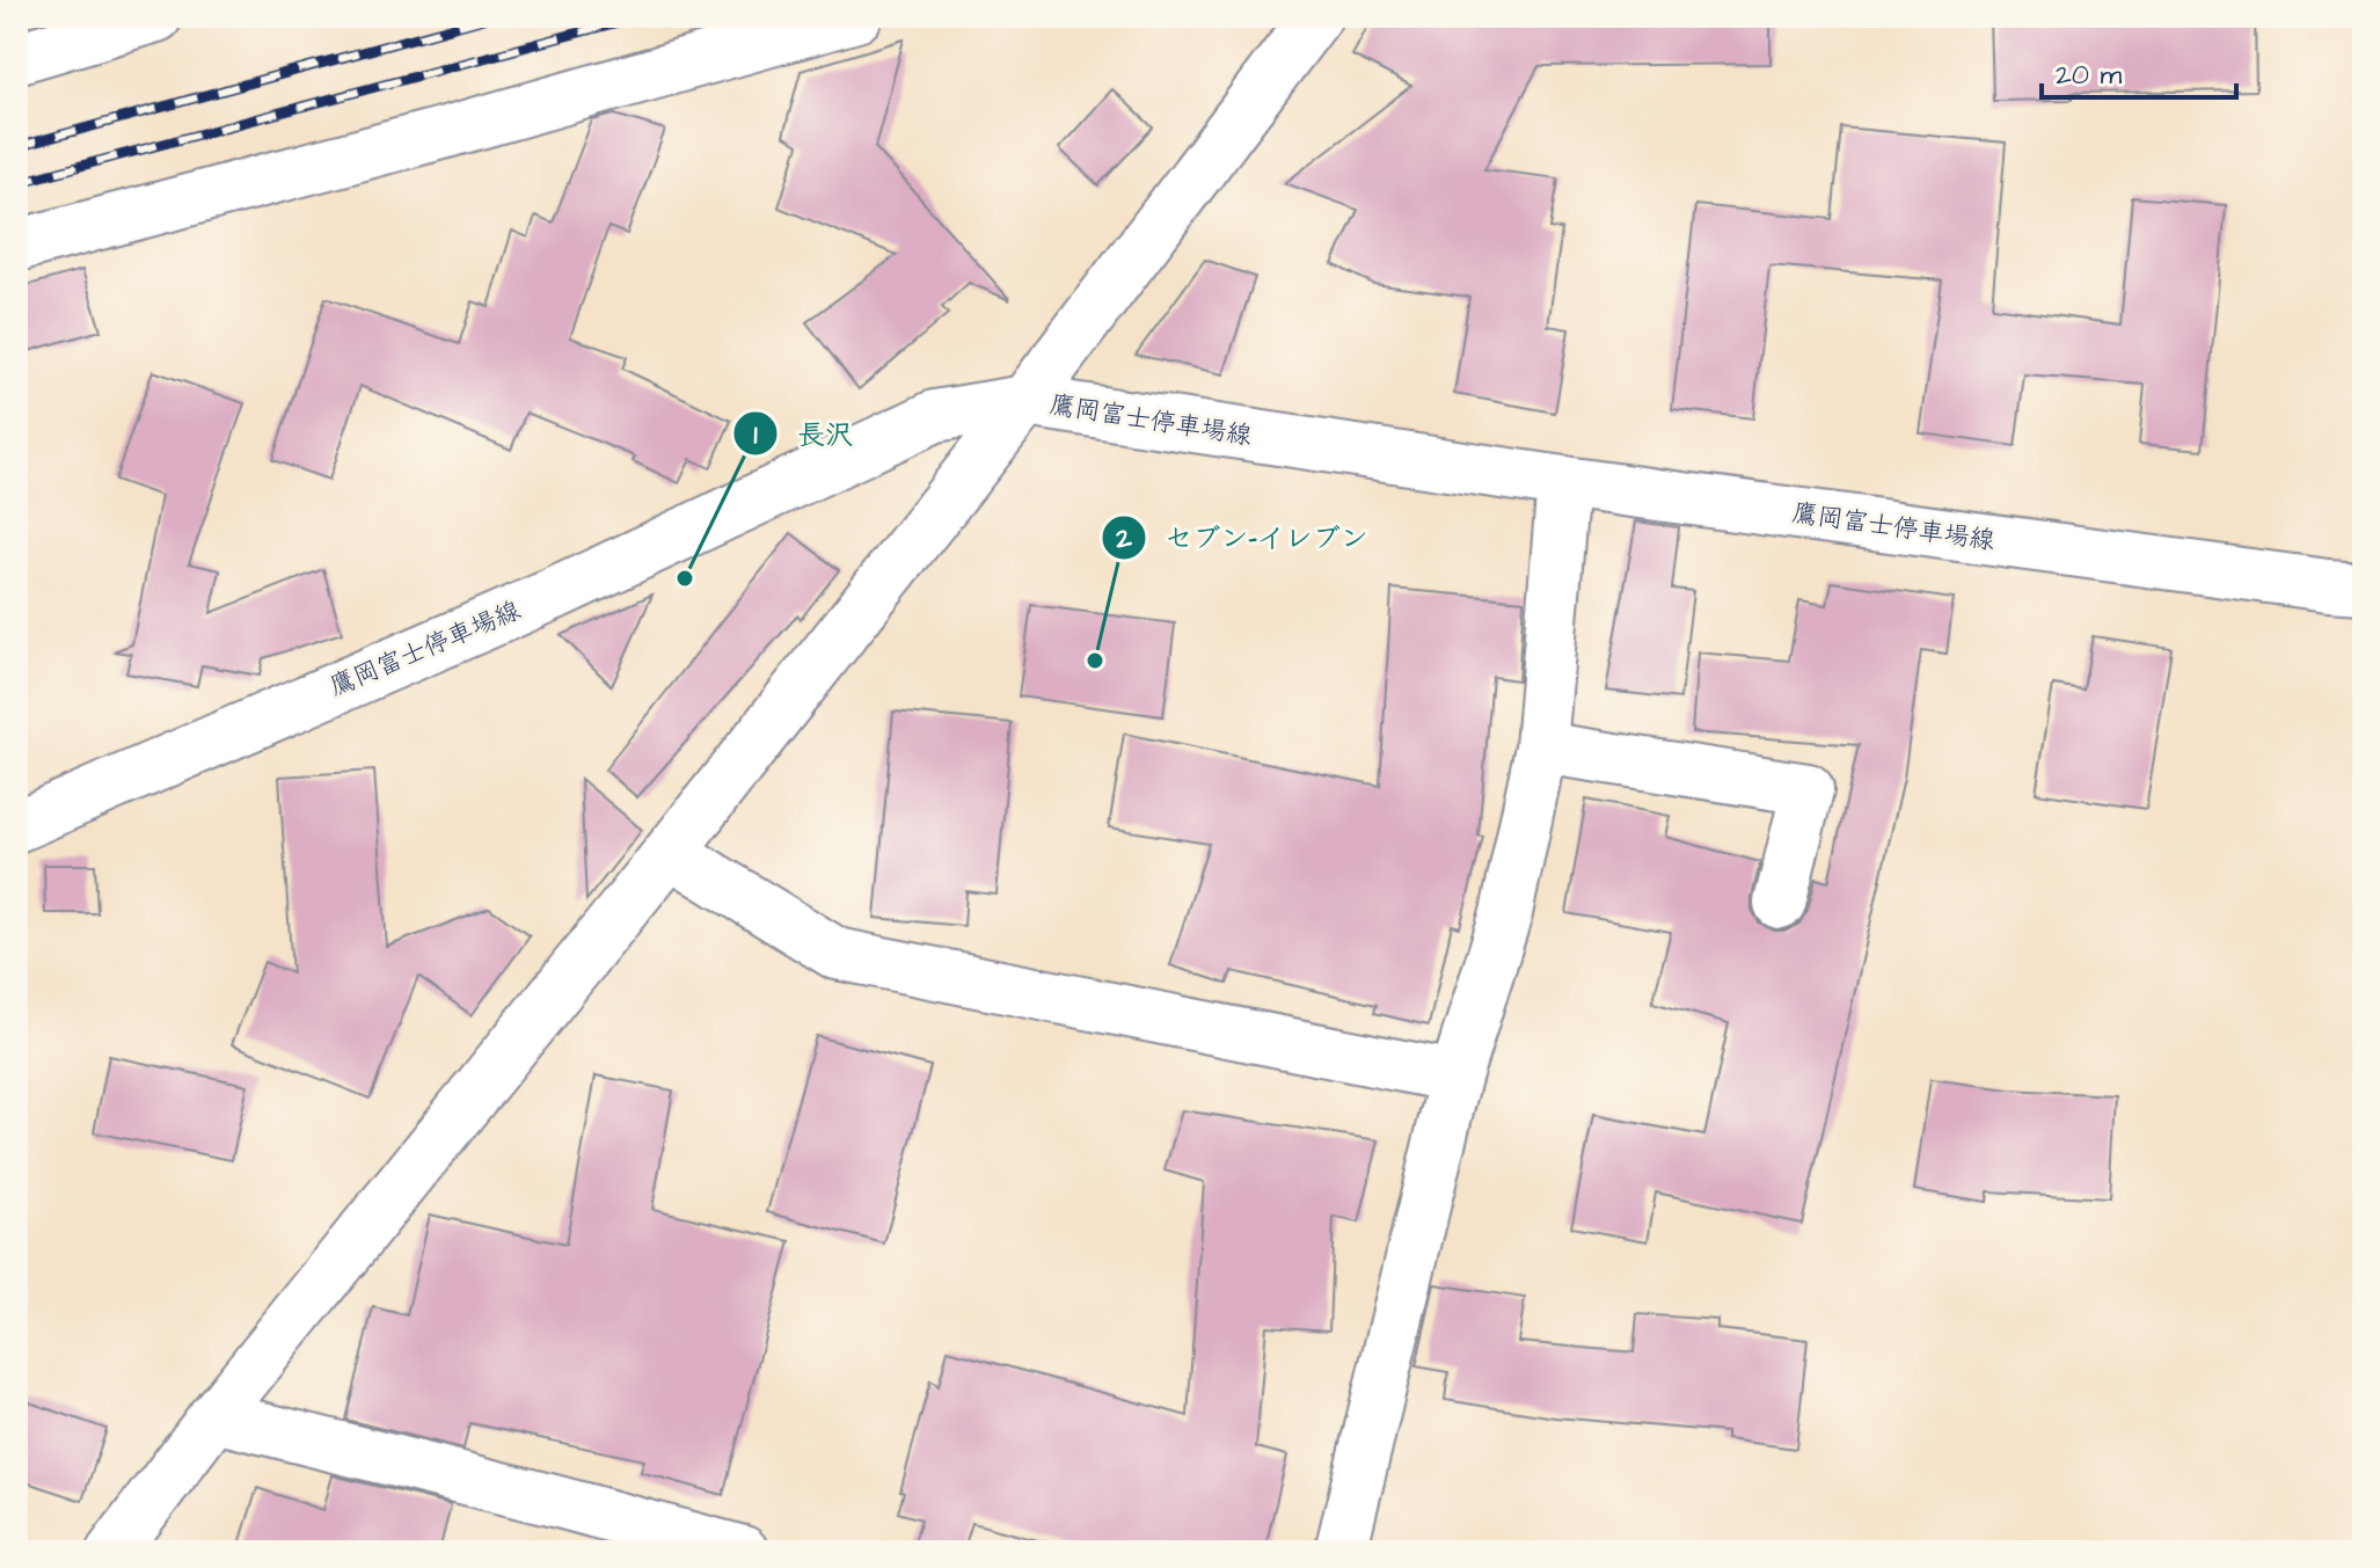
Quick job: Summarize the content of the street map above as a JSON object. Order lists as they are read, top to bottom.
{
  "streets": {
    "street": ["鷹岡富士停車場線"]
  },
  "places": ["長沢", "セブン-イレブン"],
  "scale_bar": "20 m"
}
